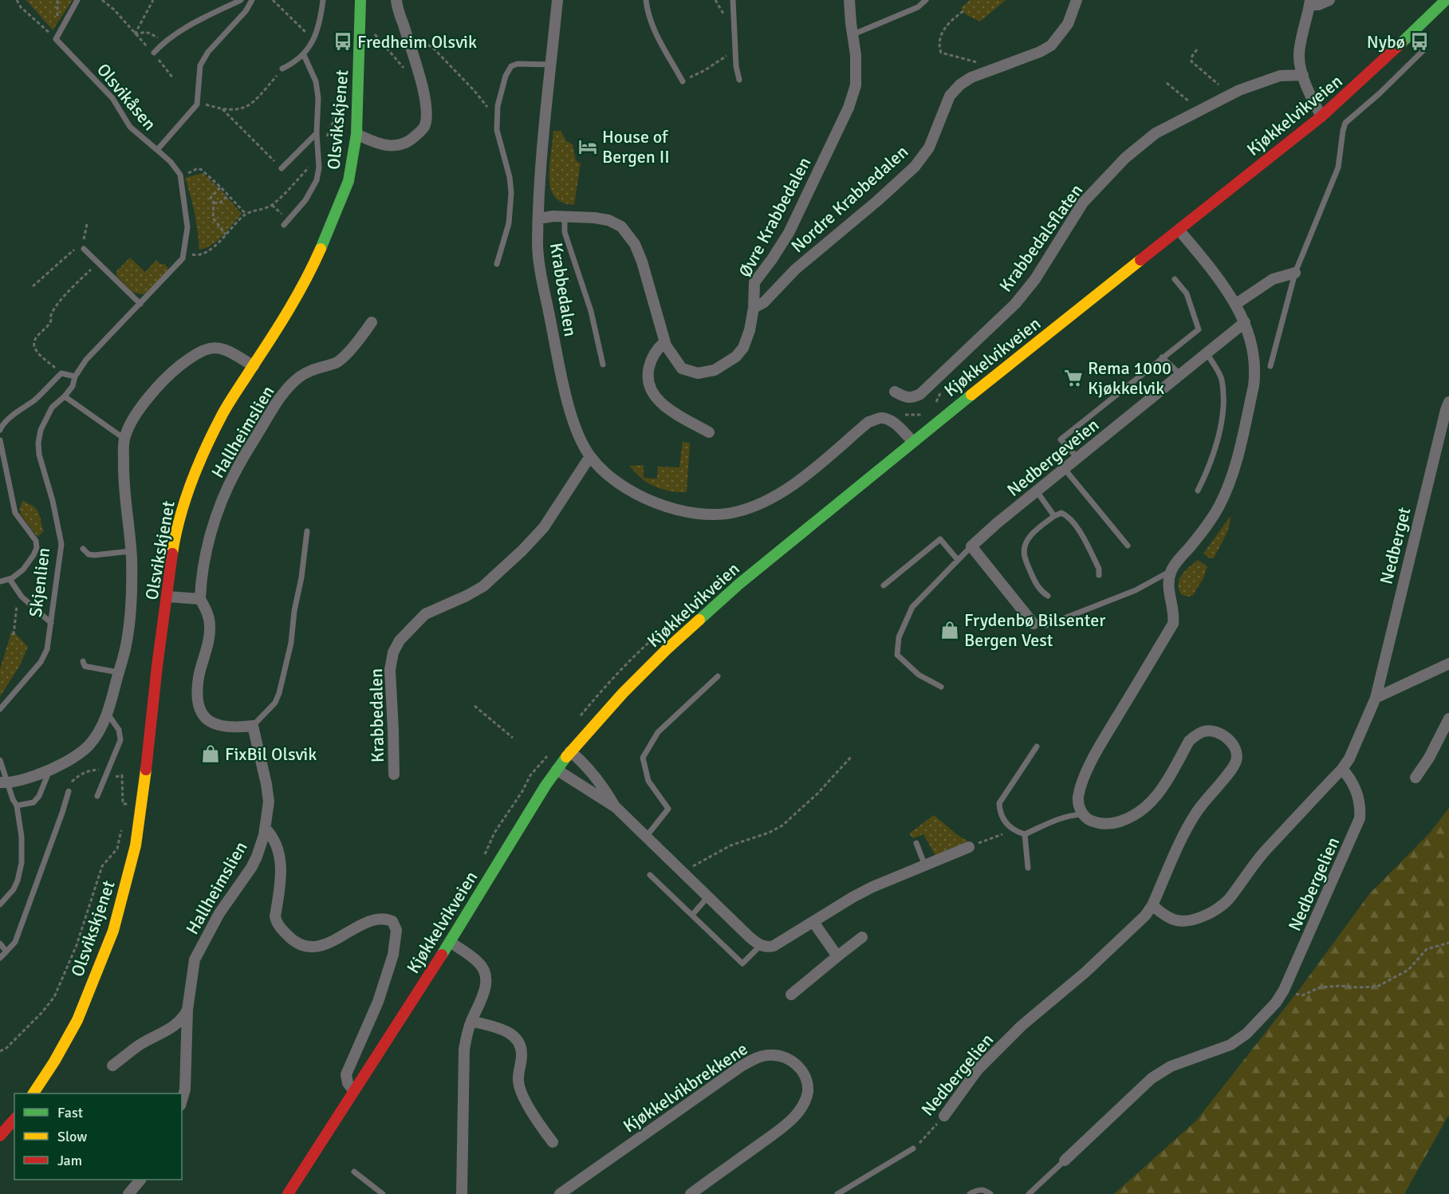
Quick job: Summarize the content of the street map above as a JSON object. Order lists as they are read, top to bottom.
{
  "streets": {
    "main road": ["Kjøkkelvikveien", "Olsvikskjenet"],
    "street": [
      "Nordre Krabbedalen",
      "Øvre Krabbedalen",
      "Krabbedalsflaten",
      "Krabbedalen",
      "Hallheimslien",
      "Nedbergeveien",
      "Nedberget",
      "Nedbergelien",
      "Kjøkkelvikbrekkene"
    ],
    "lane": ["Olsvikåsen", "Skjenlien"]
  },
  "crossings": [
    ["Kjøkkelvikveien", "Krabbedalen"],
    ["Kjøkkelvikveien", "Hallheimslien"],
    ["Nordre Krabbedalen", "Øvre Krabbedalen"],
    ["Øvre Krabbedalen", "Krabbedalen"],
    ["Nedberget", "Nedbergelien"]
  ],
  "places": {
    "bus stop": ["Fredheim Olsvik", "Nybø"],
    "hotel": ["House of Bergen II"],
    "supermarket": ["Rema 1000 Kjøkkelvik"],
    "shop": ["Frydenbø Bilsenter Bergen Vest", "FixBil Olsvik"]
  },
  "legend": ["Fast", "Slow", "Jam"]
}
